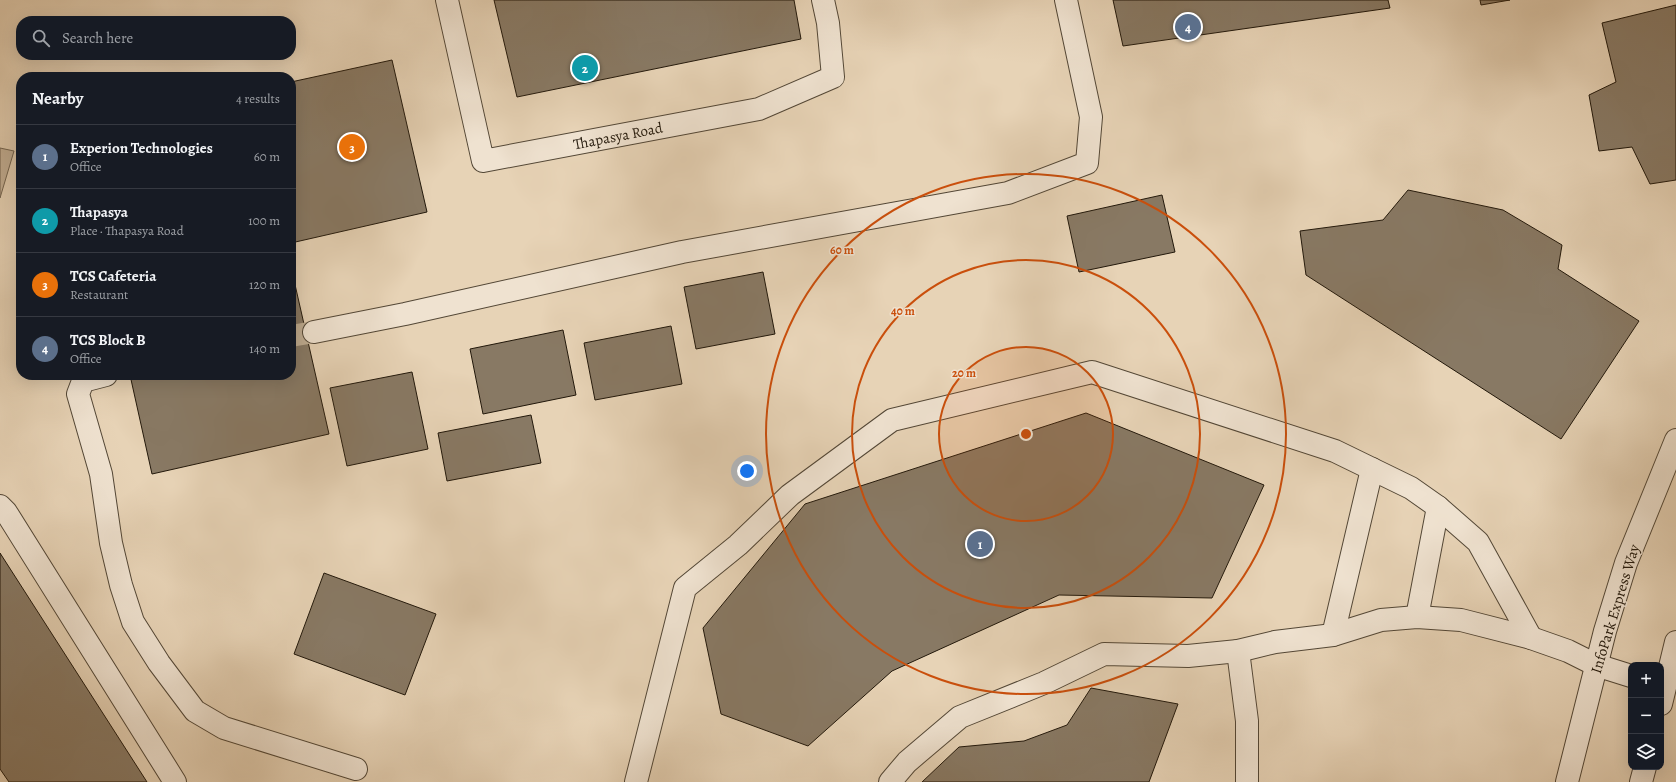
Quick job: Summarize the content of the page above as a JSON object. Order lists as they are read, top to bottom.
{
  "streets": {
    "street": ["Thapasya Road", "InfoPark Express Way"]
  },
  "page": {
    "pins": [
      "4",
      "2",
      "3",
      "1"
    ],
    "search": "Search here",
    "heading": ["Nearby", "4 results"],
    "list": [
      {
        "mark": "1",
        "name": "Experion Technologies",
        "note": "Office",
        "value": "60 m"
      },
      {
        "mark": "2",
        "name": "Thapasya",
        "note": "Place · Thapasya Road",
        "value": "100 m"
      },
      {
        "mark": "3",
        "name": "TCS Cafeteria",
        "note": "Restaurant",
        "value": "120 m"
      },
      {
        "mark": "4",
        "name": "TCS Block B",
        "note": "Office",
        "value": "140 m"
      }
    ],
    "map_buttons": ["+", "−"]
  },
  "rings": ["60 m", "40 m", "20 m"]
}
